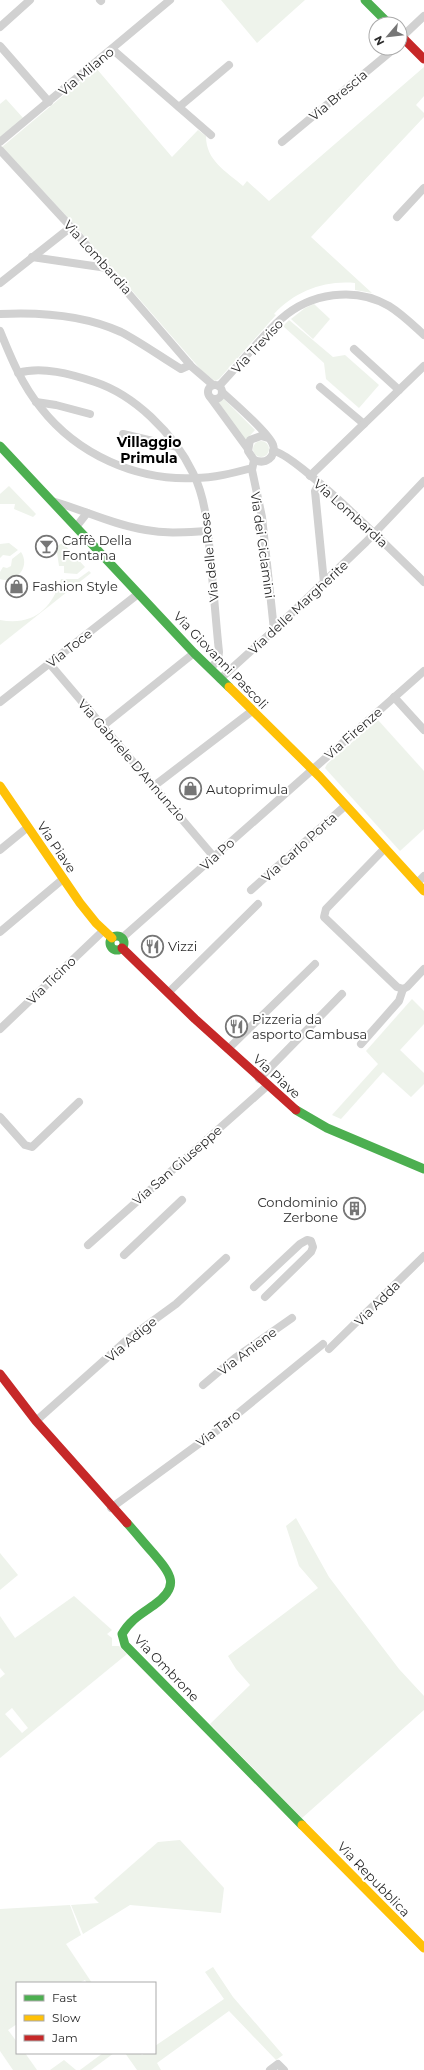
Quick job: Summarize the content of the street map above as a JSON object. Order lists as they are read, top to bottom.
{
  "streets": {
    "street": [
      "Via Milano",
      "Via Brescia",
      "Via Lombardia",
      "Via Treviso",
      "Via dei Ciclamini",
      "Via delle Rose",
      "Via delle Margherite",
      "Via Toce",
      "Via Giovanni Pascoli",
      "Via Firenze",
      "Via Gabriele D'Annunzio",
      "Via Piave",
      "Via Carlo Porta",
      "Via Po",
      "Via Ticino",
      "Via San Giuseppe",
      "Via Adda",
      "Via Adige",
      "Via Aniene",
      "Via Taro",
      "Via Ombrone",
      "Via Repubblica"
    ]
  },
  "crossings": [
    ["Via Lombardia", "Via Treviso"],
    ["Via Lombardia", "Via dei Ciclamini"],
    ["Via Lombardia", "Via delle Margherite"],
    ["Via dei Ciclamini", "Via delle Margherite"],
    ["Via delle Rose", "Via Giovanni Pascoli"],
    ["Via delle Margherite", "Via Giovanni Pascoli"],
    ["Via Toce", "Via Giovanni Pascoli"],
    ["Via Toce", "Via Gabriele D'Annunzio"],
    ["Via Giovanni Pascoli", "Via Firenze"],
    ["Via Giovanni Pascoli", "Via Carlo Porta"],
    ["Via Giovanni Pascoli", "Via Po"],
    ["Via Firenze", "Via Po"],
    ["Via Gabriele D'Annunzio", "Via Po"],
    ["Via Piave", "Via Po"],
    ["Via Piave", "Via Ticino"],
    ["Via Piave", "Via San Giuseppe"],
    ["Via Adda", "Via Taro"],
    ["Via Adige", "Via Ombrone"],
    ["Via Taro", "Via Ombrone"],
    ["Via Ombrone", "Via Repubblica"]
  ],
  "districts": ["Villaggio Primula"],
  "places": {
    "bar": ["Caffè Della Fontana"],
    "shop": ["Fashion Style", "Autoprimula"],
    "restaurant": ["Vizzi", "Pizzeria da asporto Cambusa"],
    "building": ["Condominio Zerbone"]
  },
  "legend": ["Fast", "Slow", "Jam"],
  "north": "bottom left"
}
